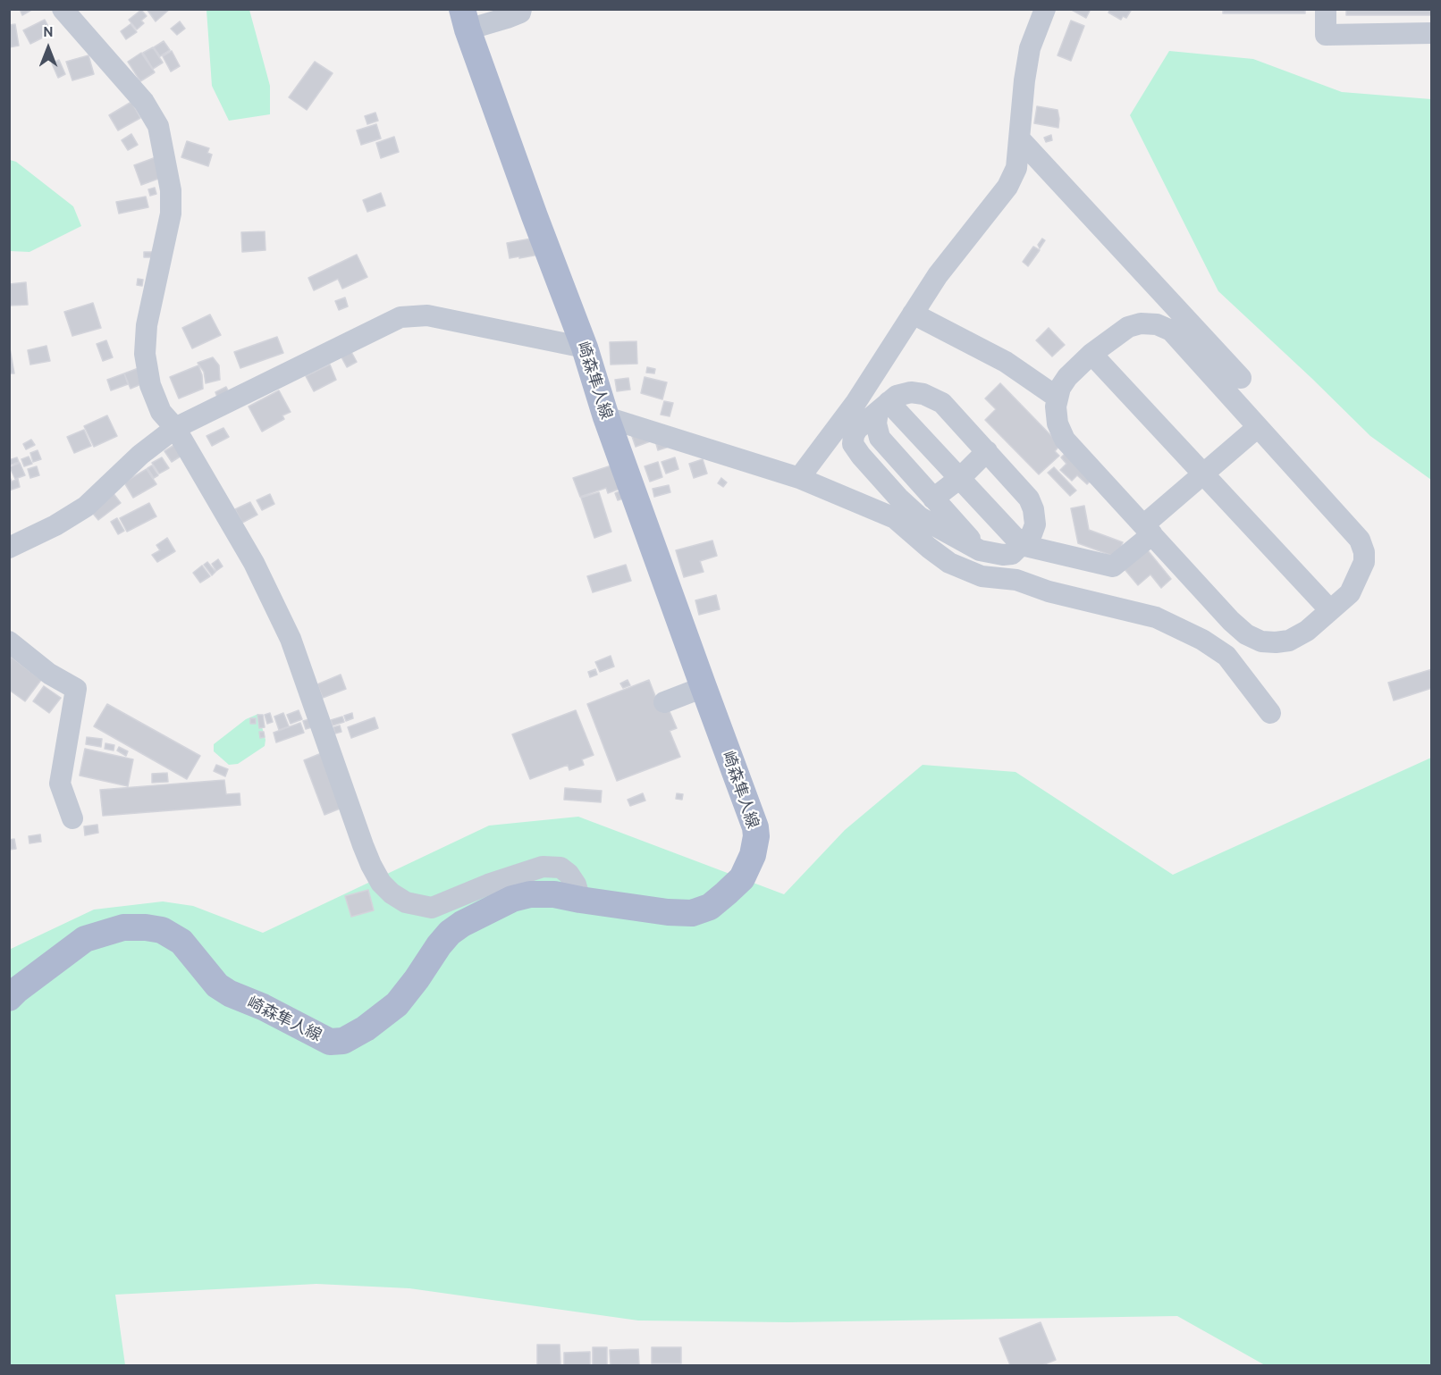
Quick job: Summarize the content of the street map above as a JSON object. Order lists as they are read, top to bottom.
{
  "streets": {
    "main road": ["崎森隼人線"]
  },
  "north": "top"
}
